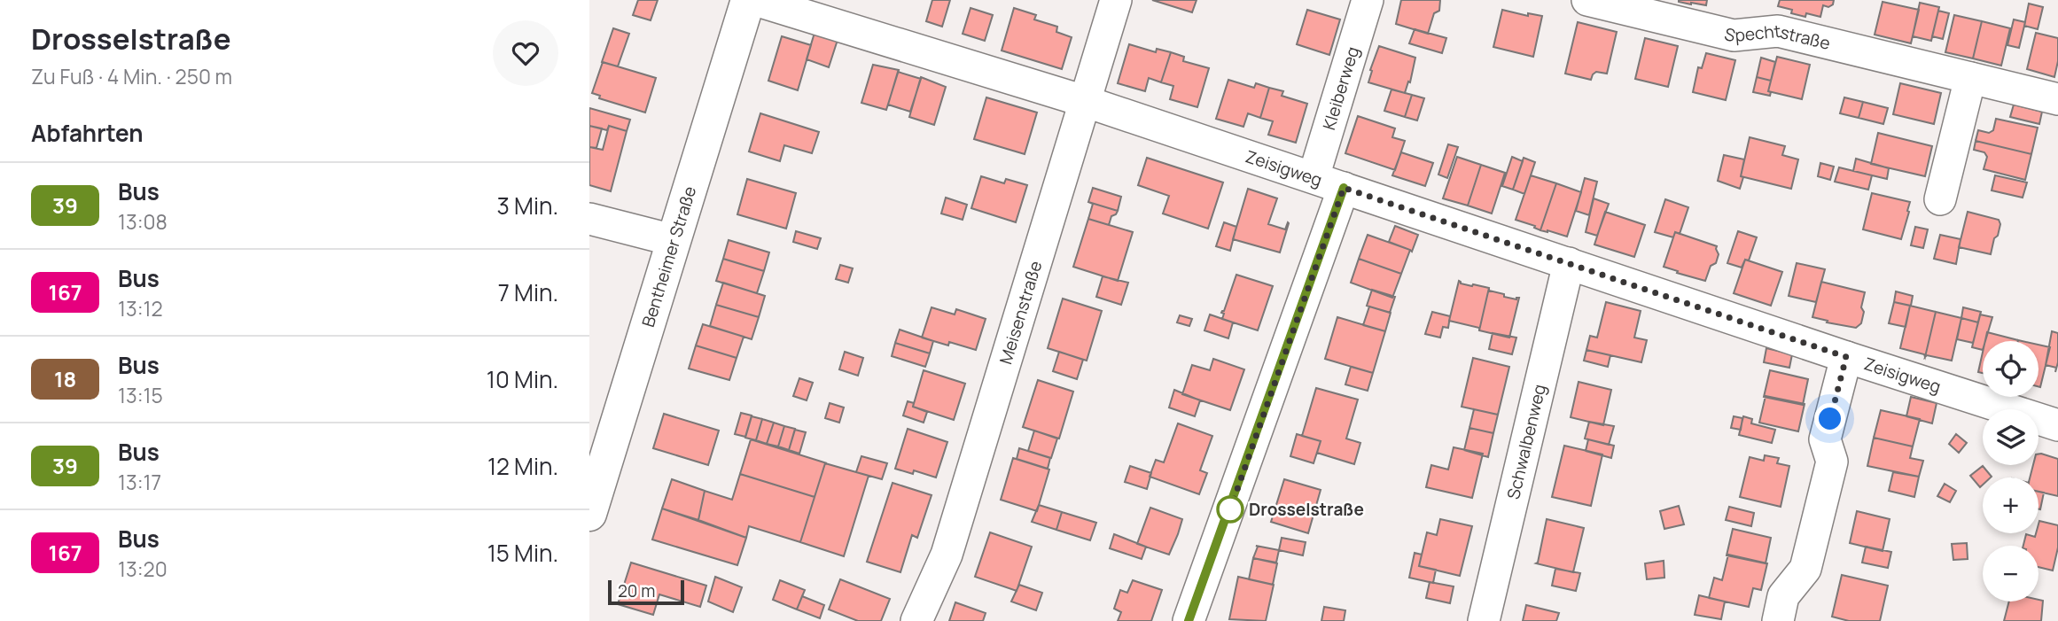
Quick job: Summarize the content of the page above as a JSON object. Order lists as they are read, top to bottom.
{
  "streets": {
    "main road": ["Bentheimer Straße"],
    "street": [
      "Spechtstraße",
      "Kleiberweg",
      "Zeisigweg",
      "Meisenstraße",
      "Schwalbenweg"
    ]
  },
  "crossings": [
    ["Kleiberweg", "Zeisigweg"],
    ["Zeisigweg", "Meisenstraße"],
    ["Zeisigweg", "Schwalbenweg"]
  ],
  "places": ["Drosselstraße"],
  "lines": ["bus line 39"],
  "scale_bar": "20 m",
  "page": {
    "heading": [
      ["Drosselstraße", "Zu Fuß · 4 Min. · 250 m"],
      "Abfahrten"
    ],
    "list": [
      {
        "mark": "39",
        "name": "Bus",
        "note": "13:08",
        "value": "3 Min."
      },
      {
        "mark": "167",
        "name": "Bus",
        "note": "13:12",
        "value": "7 Min."
      },
      {
        "mark": "18",
        "name": "Bus",
        "note": "13:15",
        "value": "10 Min."
      },
      {
        "mark": "39",
        "name": "Bus",
        "note": "13:17",
        "value": "12 Min."
      },
      {
        "mark": "167",
        "name": "Bus",
        "note": "13:20",
        "value": "15 Min."
      }
    ],
    "map_buttons": ["+", "−"],
    "scale": "20 m"
  }
}
